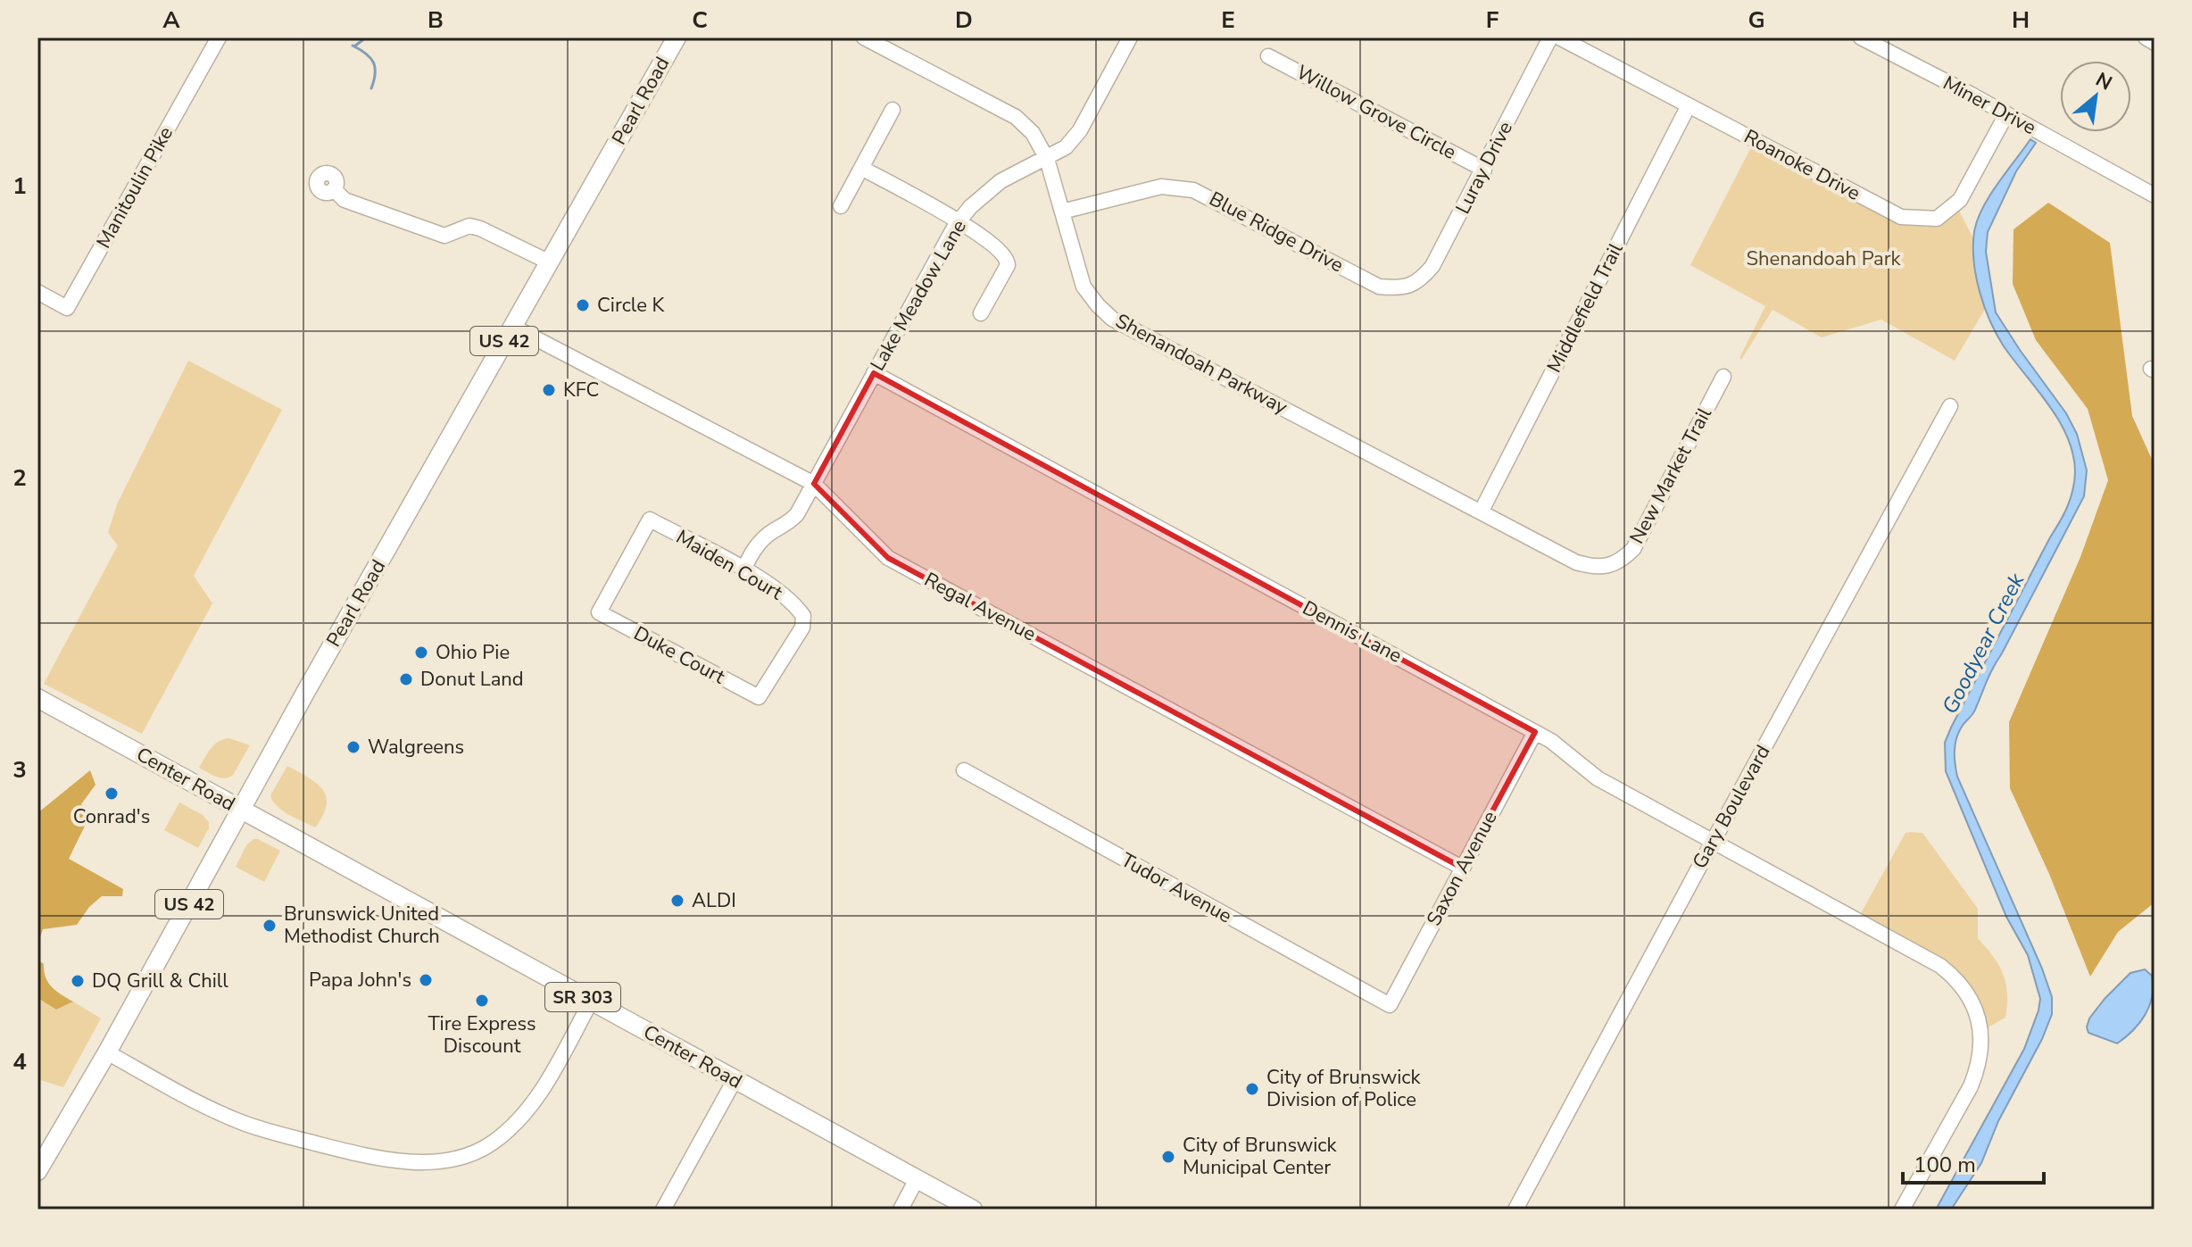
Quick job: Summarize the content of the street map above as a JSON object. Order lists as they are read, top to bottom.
{
  "streets": {
    "main road": [
      "Pearl Road",
      "US 42",
      "Center Road",
      "SR 303"
    ],
    "street": [
      "Miner Drive",
      "Willow Grove Circle",
      "Roanoke Drive",
      "Luray Drive",
      "Manitoulin Pike",
      "Blue Ridge Drive",
      "Lake Meadow Lane",
      "Middlefield Trail",
      "Shenandoah Parkway",
      "New Market Trail",
      "Maiden Court",
      "Regal Avenue",
      "Dennis Lane",
      "Duke Court",
      "Gary Boulevard",
      "Saxon Avenue",
      "Tudor Avenue"
    ]
  },
  "crossings": [
    ["Pearl Road", "Regal Avenue"],
    ["Pearl Road", "Center Road"],
    ["Miner Drive", "Roanoke Drive"],
    ["Willow Grove Circle", "Luray Drive"],
    ["Roanoke Drive", "Middlefield Trail"],
    ["Luray Drive", "Blue Ridge Drive"],
    ["Blue Ridge Drive", "Shenandoah Parkway"],
    ["Lake Meadow Lane", "Shenandoah Parkway"],
    ["Lake Meadow Lane", "Maiden Court"],
    ["Lake Meadow Lane", "Regal Avenue"],
    ["Lake Meadow Lane", "Dennis Lane"],
    ["Middlefield Trail", "Shenandoah Parkway"],
    ["Shenandoah Parkway", "New Market Trail"],
    ["Maiden Court", "Duke Court"],
    ["Regal Avenue", "Saxon Avenue"],
    ["Dennis Lane", "Gary Boulevard"],
    ["Dennis Lane", "Saxon Avenue"],
    ["Saxon Avenue", "Tudor Avenue"]
  ],
  "water": ["Goodyear Creek"],
  "parks": ["Shenandoah Park"],
  "places": [
    "Circle K",
    "KFC",
    "Ohio Pie",
    "Donut Land",
    "Walgreens",
    "Conrad's",
    "ALDI",
    "Brunswick United Methodist Church",
    "Papa John's",
    "DQ Grill & Chill",
    "Tire Express Discount",
    "City of Brunswick Division of Police",
    "City of Brunswick Municipal Center"
  ],
  "scale_bar": "100 m",
  "north": "top right",
  "grid": {
    "columns": [
      "A",
      "B",
      "C",
      "D",
      "E",
      "F",
      "G",
      "H"
    ],
    "rows": [
      "1",
      "2",
      "3",
      "4"
    ]
  }
}
